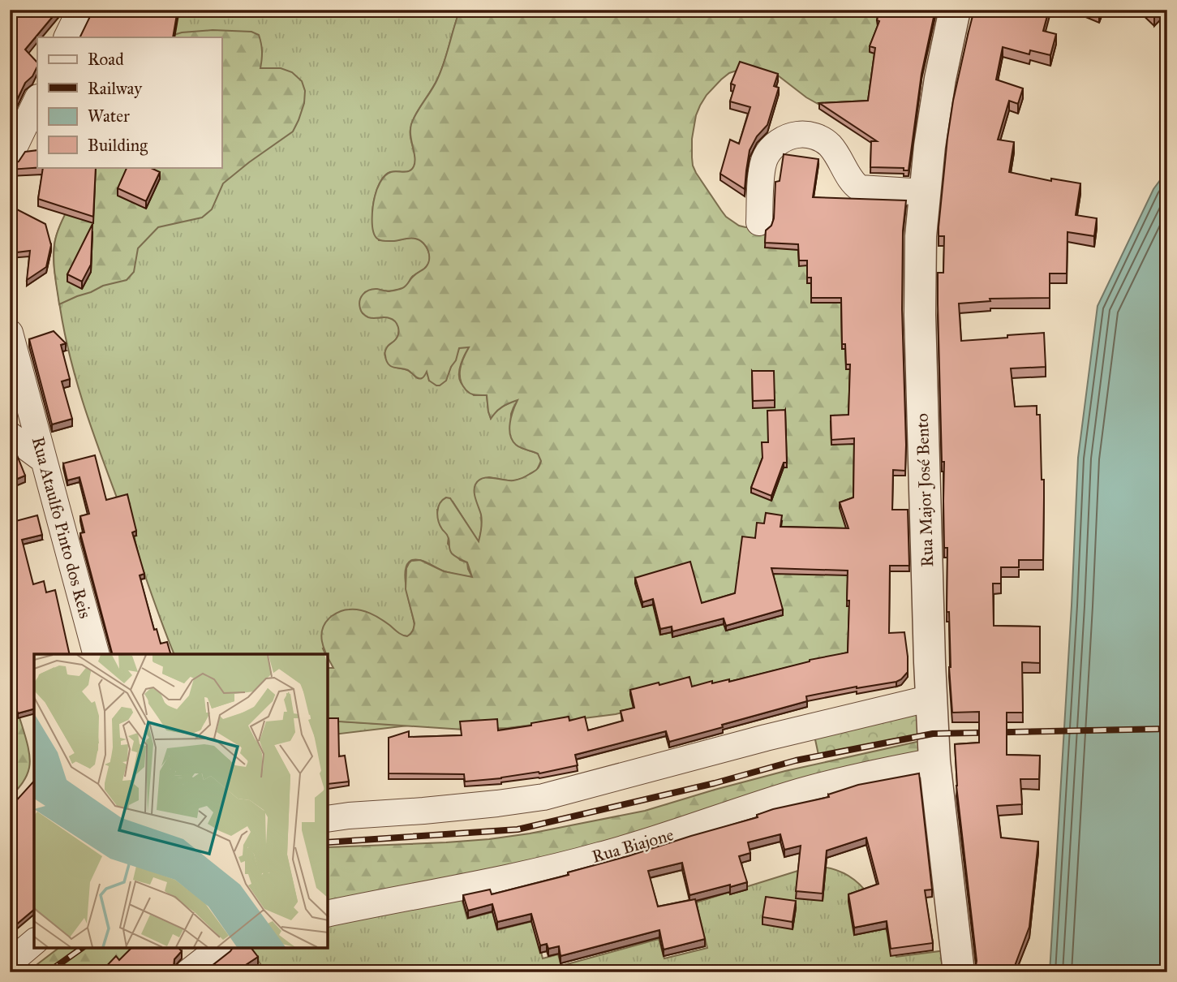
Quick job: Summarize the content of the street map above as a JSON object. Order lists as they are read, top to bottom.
{
  "streets": {
    "street": ["Rua Major José Bento", "Rua Ataulfo Pinto dos Reis", "Rua Biajone"]
  },
  "crossings": [
    ["Rua Major José Bento", "Rua Biajone"]
  ],
  "legend": [
    "Road",
    "Railway",
    "Water",
    "Building"
  ]
}
